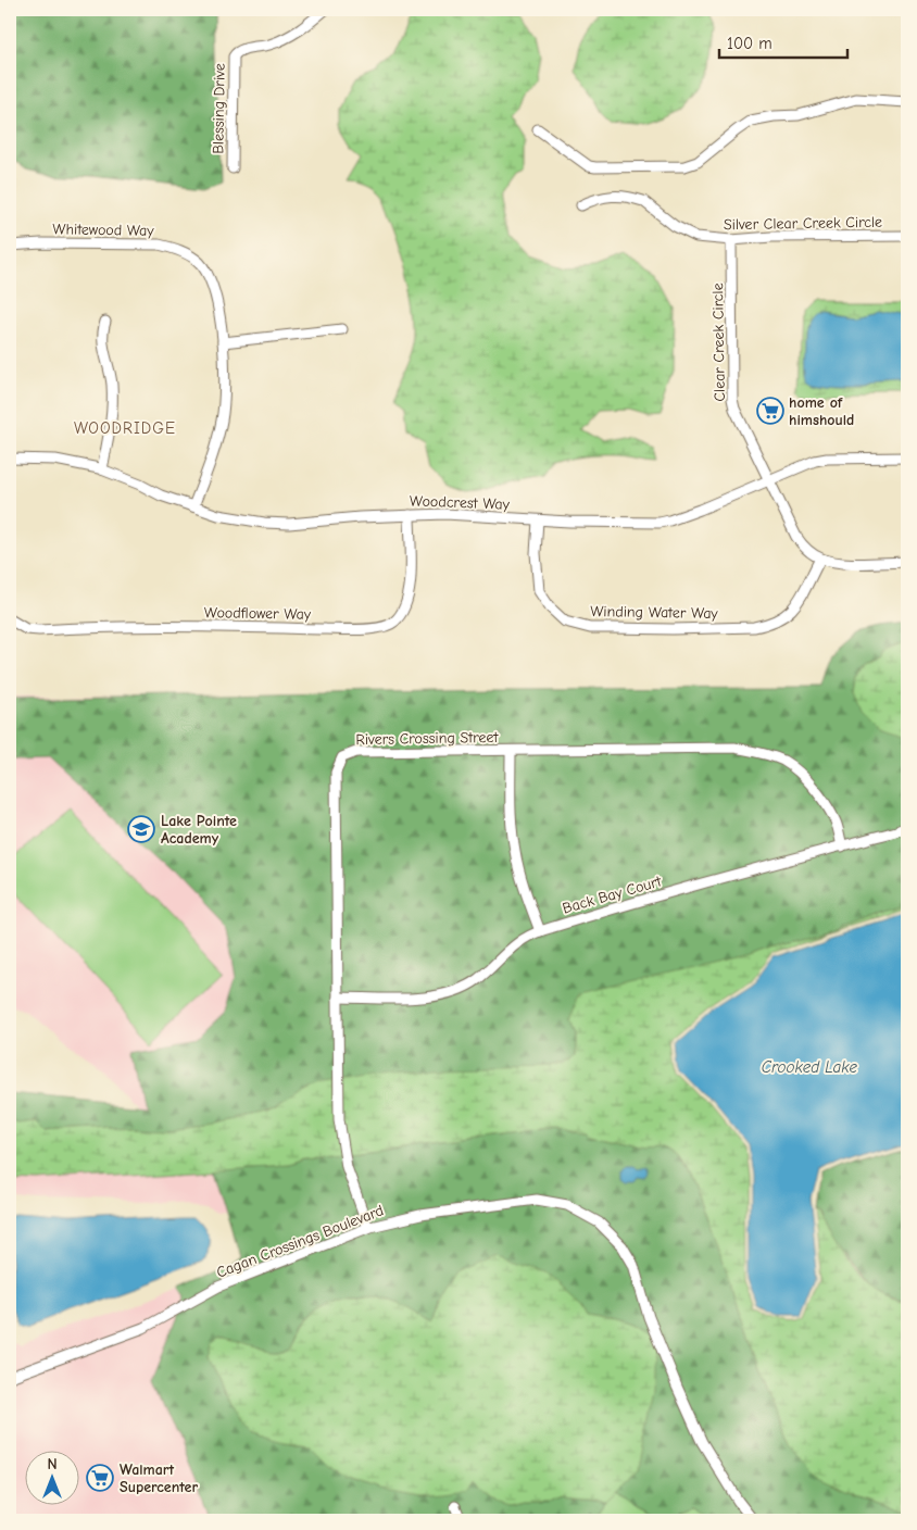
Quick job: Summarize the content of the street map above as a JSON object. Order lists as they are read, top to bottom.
{
  "streets": {
    "street": [
      "Blessing Drive",
      "Silver Clear Creek Circle",
      "Whitewood Way",
      "Clear Creek Circle",
      "Woodcrest Way",
      "Winding Water Way",
      "Woodflower Way",
      "Rivers Crossing Street",
      "Back Bay Court",
      "Cagan Crossings Boulevard"
    ]
  },
  "crossings": [
    ["Silver Clear Creek Circle", "Clear Creek Circle"],
    ["Whitewood Way", "Woodcrest Way"],
    ["Clear Creek Circle", "Woodcrest Way"],
    ["Clear Creek Circle", "Winding Water Way"],
    ["Woodcrest Way", "Winding Water Way"],
    ["Woodcrest Way", "Woodflower Way"],
    ["Rivers Crossing Street", "Back Bay Court"],
    ["Rivers Crossing Street", "Cagan Crossings Boulevard"]
  ],
  "districts": ["WOODRIDGE"],
  "water": ["Crooked Lake"],
  "places": {
    "supermarket": ["home of himshould", "Walmart Supercenter"],
    "school or university": ["Lake Pointe Academy"]
  },
  "scale_bar": "100 m",
  "north": "top"
}
